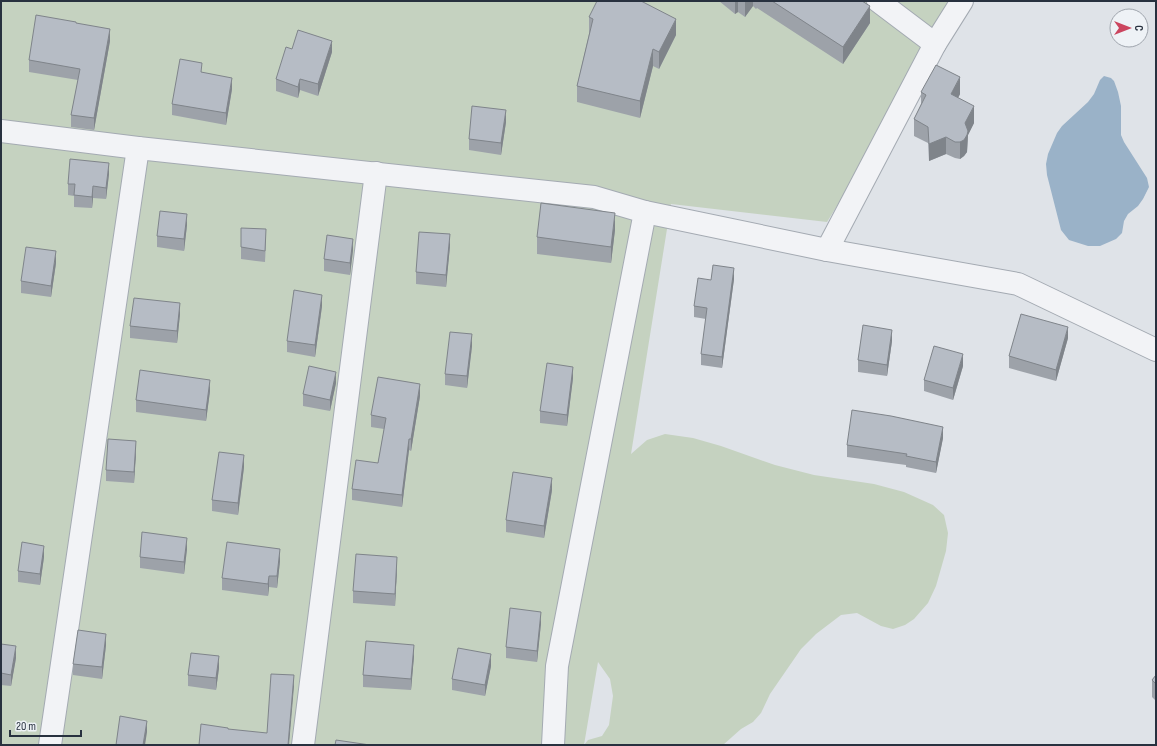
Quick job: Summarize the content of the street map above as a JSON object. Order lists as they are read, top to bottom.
{
  "scale_bar": "20 m",
  "north": "right"
}
